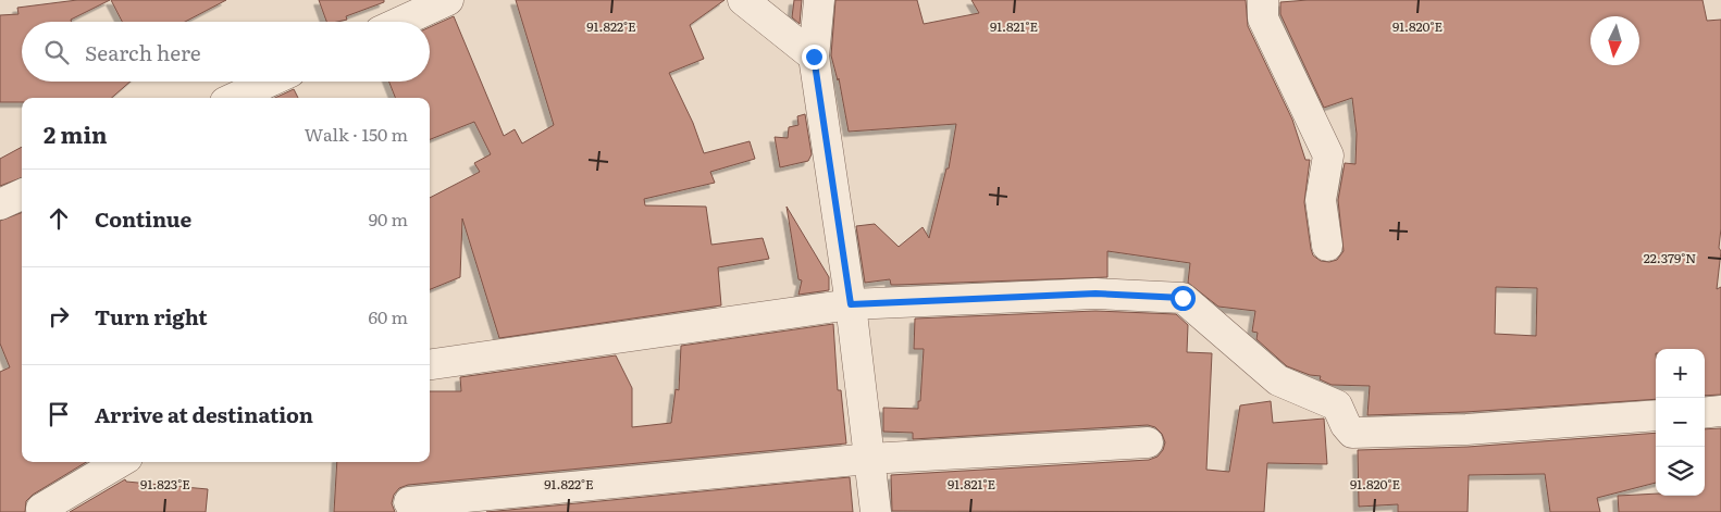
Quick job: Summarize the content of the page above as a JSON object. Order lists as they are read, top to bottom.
{
  "north": "bottom",
  "page": {
    "search": "Search here",
    "heading": ["2 min", "Walk · 150 m"],
    "list": [
      ["Continue", "90 m"],
      ["Turn right", "60 m"],
      "Arrive at destination"
    ],
    "map_buttons": ["+", "−"]
  },
  "coordinates": [
    "91.822°E",
    "91.821°E",
    "91.820°E",
    "22.379°N",
    "91.823°E"
  ]
}
